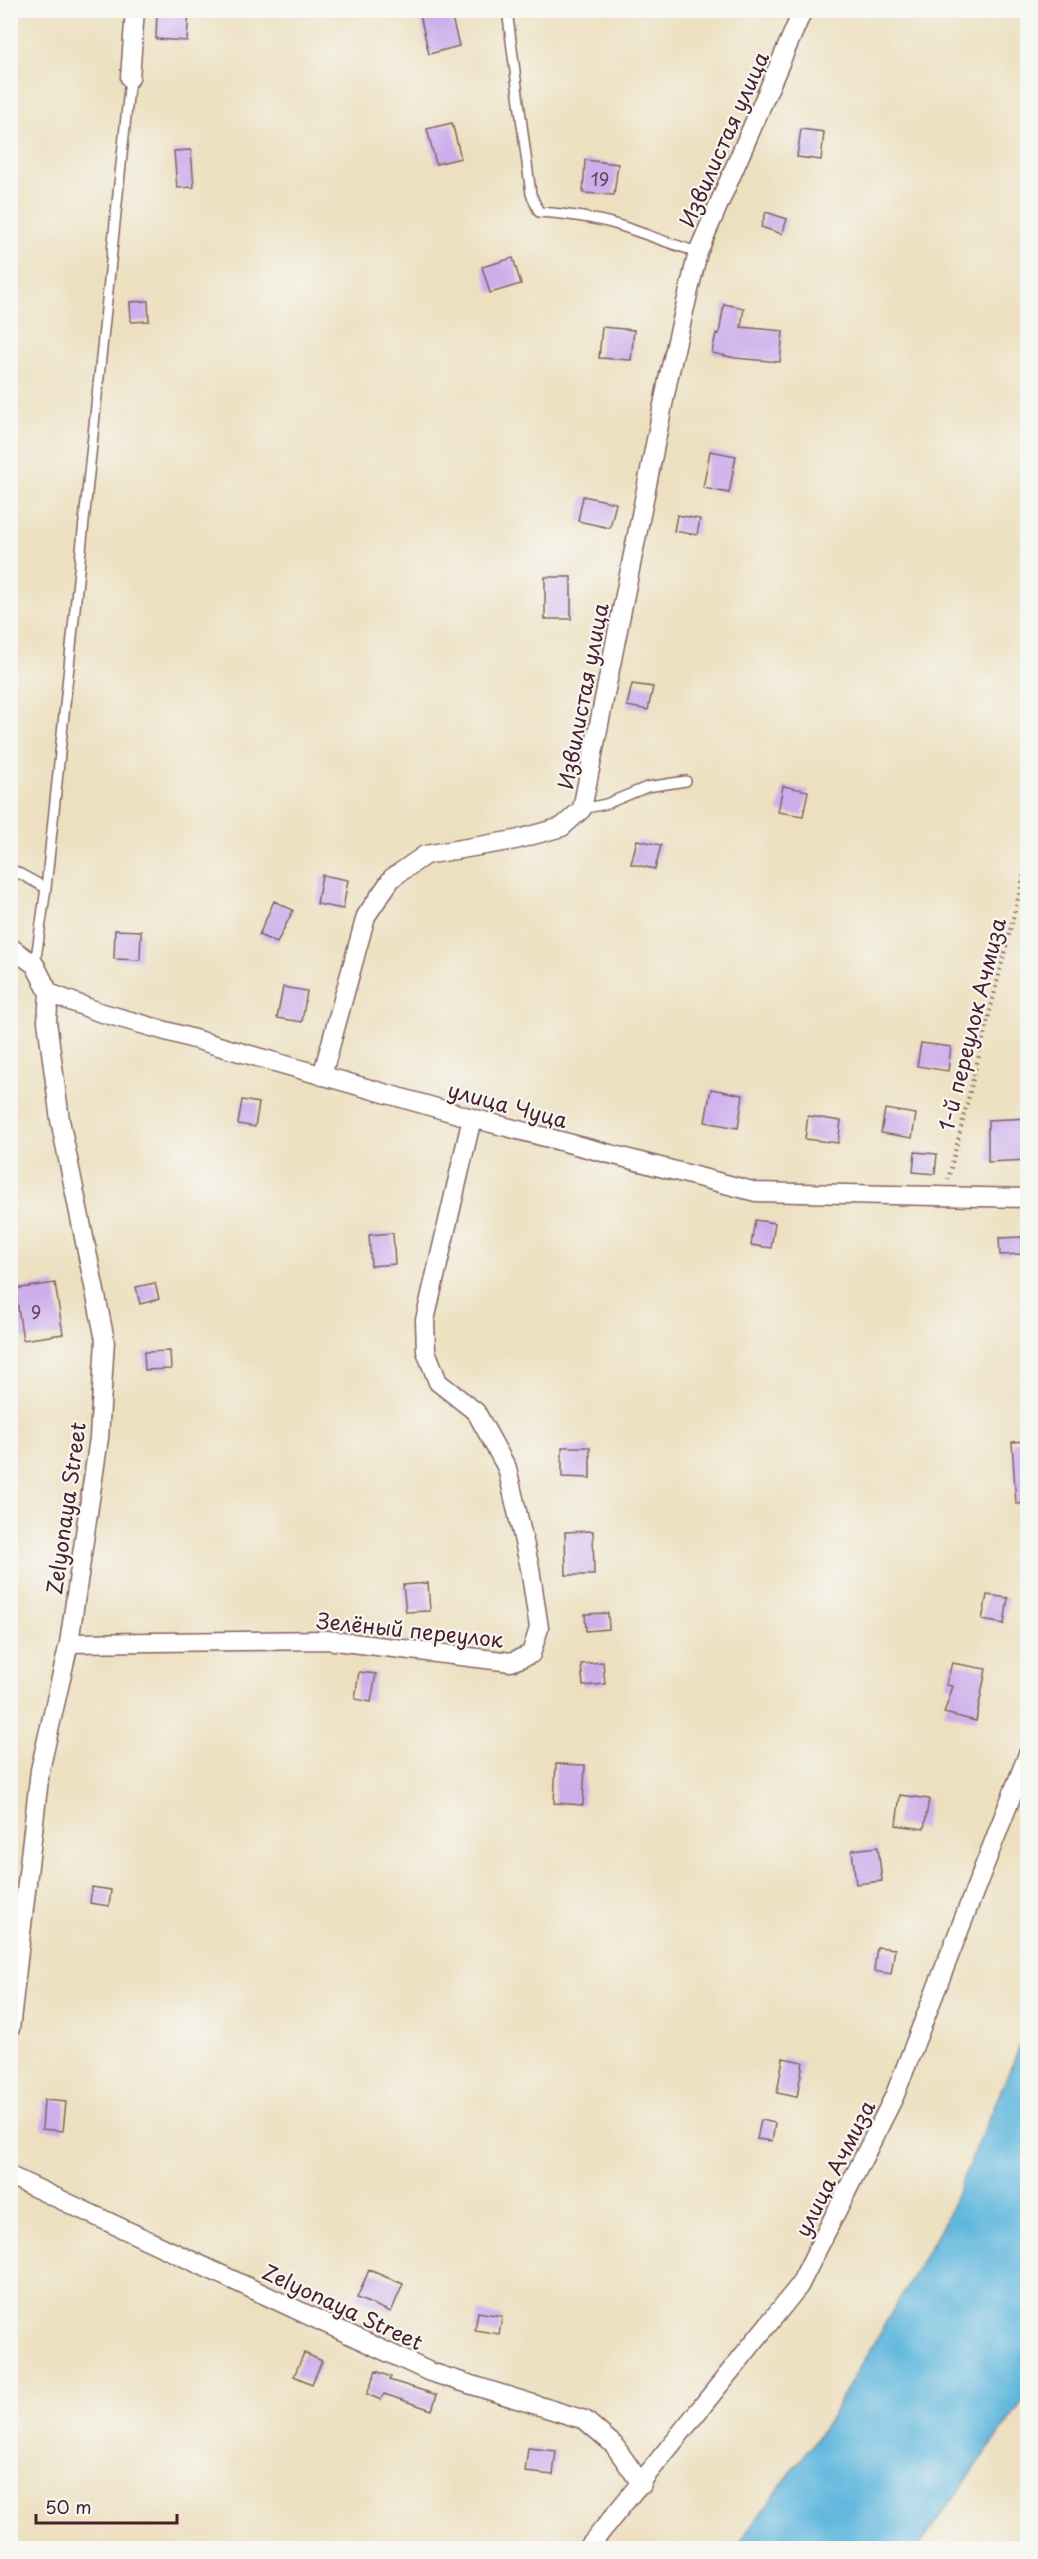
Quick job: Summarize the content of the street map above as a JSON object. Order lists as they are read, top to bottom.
{
  "streets": {
    "street": [
      "Извилистая улица",
      "улица Чуца",
      "Zelyonaya Street",
      "Зелёный переулок",
      "улица Ачмиза"
    ],
    "path": ["1-й переулок Ачмиза"]
  },
  "crossings": [
    ["Извилистая улица", "улица Чуца"],
    ["1-й переулок Ачмиза", "улица Чуца"],
    ["улица Чуца", "Zelyonaya Street"],
    ["улица Чуца", "Зелёный переулок"],
    ["Zelyonaya Street", "Зелёный переулок"],
    ["Zelyonaya Street", "улица Ачмиза"]
  ],
  "house_numbers": ["19", "9"],
  "scale_bar": "50 m"
}
